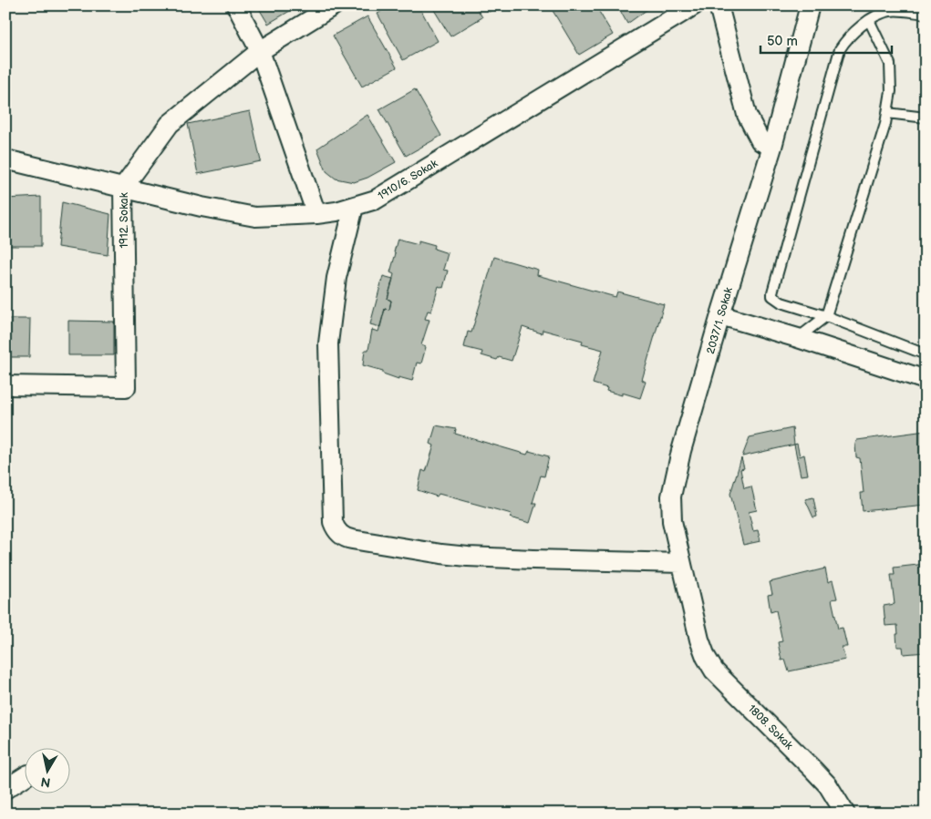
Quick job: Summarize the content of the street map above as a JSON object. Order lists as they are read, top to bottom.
{
  "streets": {
    "street": [
      "1910/6. Sokak",
      "1912. Sokak",
      "2037/1. Sokak",
      "1808. Sokak"
    ]
  },
  "crossings": [
    ["1910/6. Sokak", "1912. Sokak"],
    ["2037/1. Sokak", "1808. Sokak"]
  ],
  "scale_bar": "50 m",
  "north": "bottom"
}
